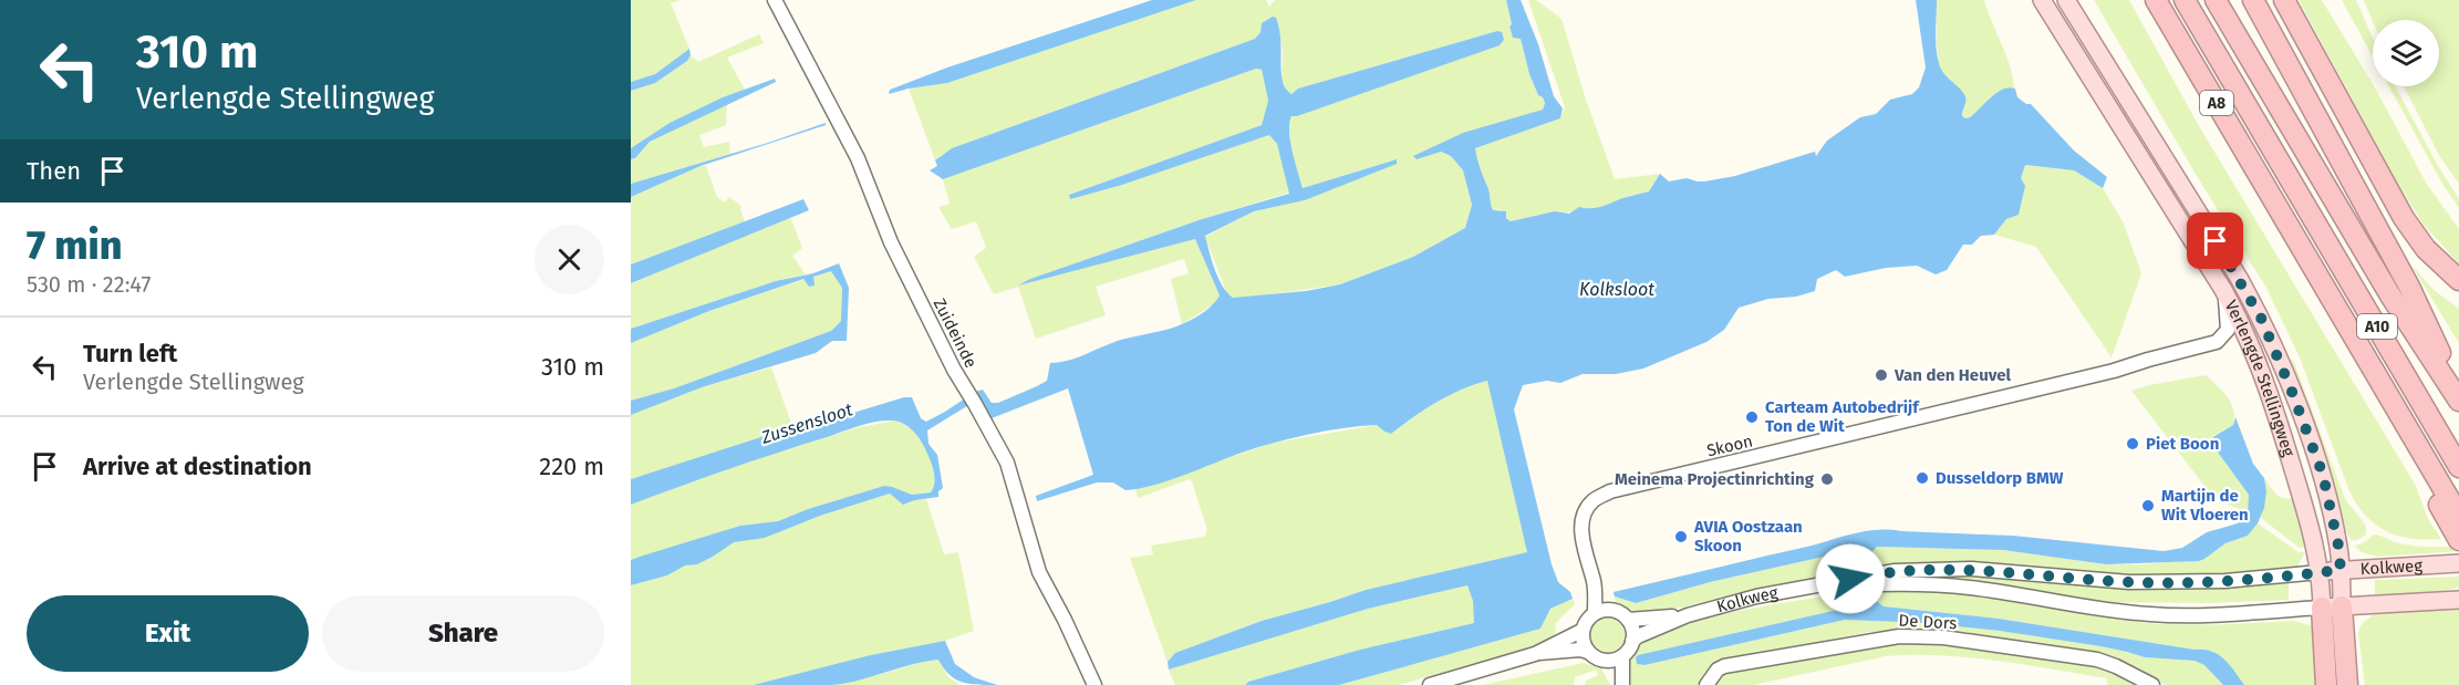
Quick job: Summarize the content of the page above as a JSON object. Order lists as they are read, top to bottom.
{
  "streets": {
    "highway": ["A8", "A10"],
    "main road": ["Verlengde Stellingweg", "Kolkweg"],
    "street": ["Zuideinde", "Skoon", "De Dors"]
  },
  "crossings": [
    ["Verlengde Stellingweg", "Skoon"],
    ["Verlengde Stellingweg", "Kolkweg"],
    ["Skoon", "Kolkweg"]
  ],
  "water": ["Kolksloot", "Zussensloot"],
  "places": [
    "Van den Heuvel",
    "Carteam Autobedrijf Ton de Wit",
    "Piet Boon",
    "Dusseldorp BMW",
    "Meinema Projectinrichting",
    "Martijn de Wit Vloeren",
    "AVIA Oostzaan Skoon"
  ],
  "page": {
    "turn": ["310 m", "Verlengde Stellingweg"],
    "then": "Then",
    "heading": ["7 min", "530 m · 22:47"],
    "list": [
      {
        "name": "Turn left",
        "note": "Verlengde Stellingweg",
        "value": "310 m"
      },
      {
        "name": "Arrive at destination",
        "value": "220 m"
      }
    ],
    "buttons": ["Exit", "Share"]
  }
}
